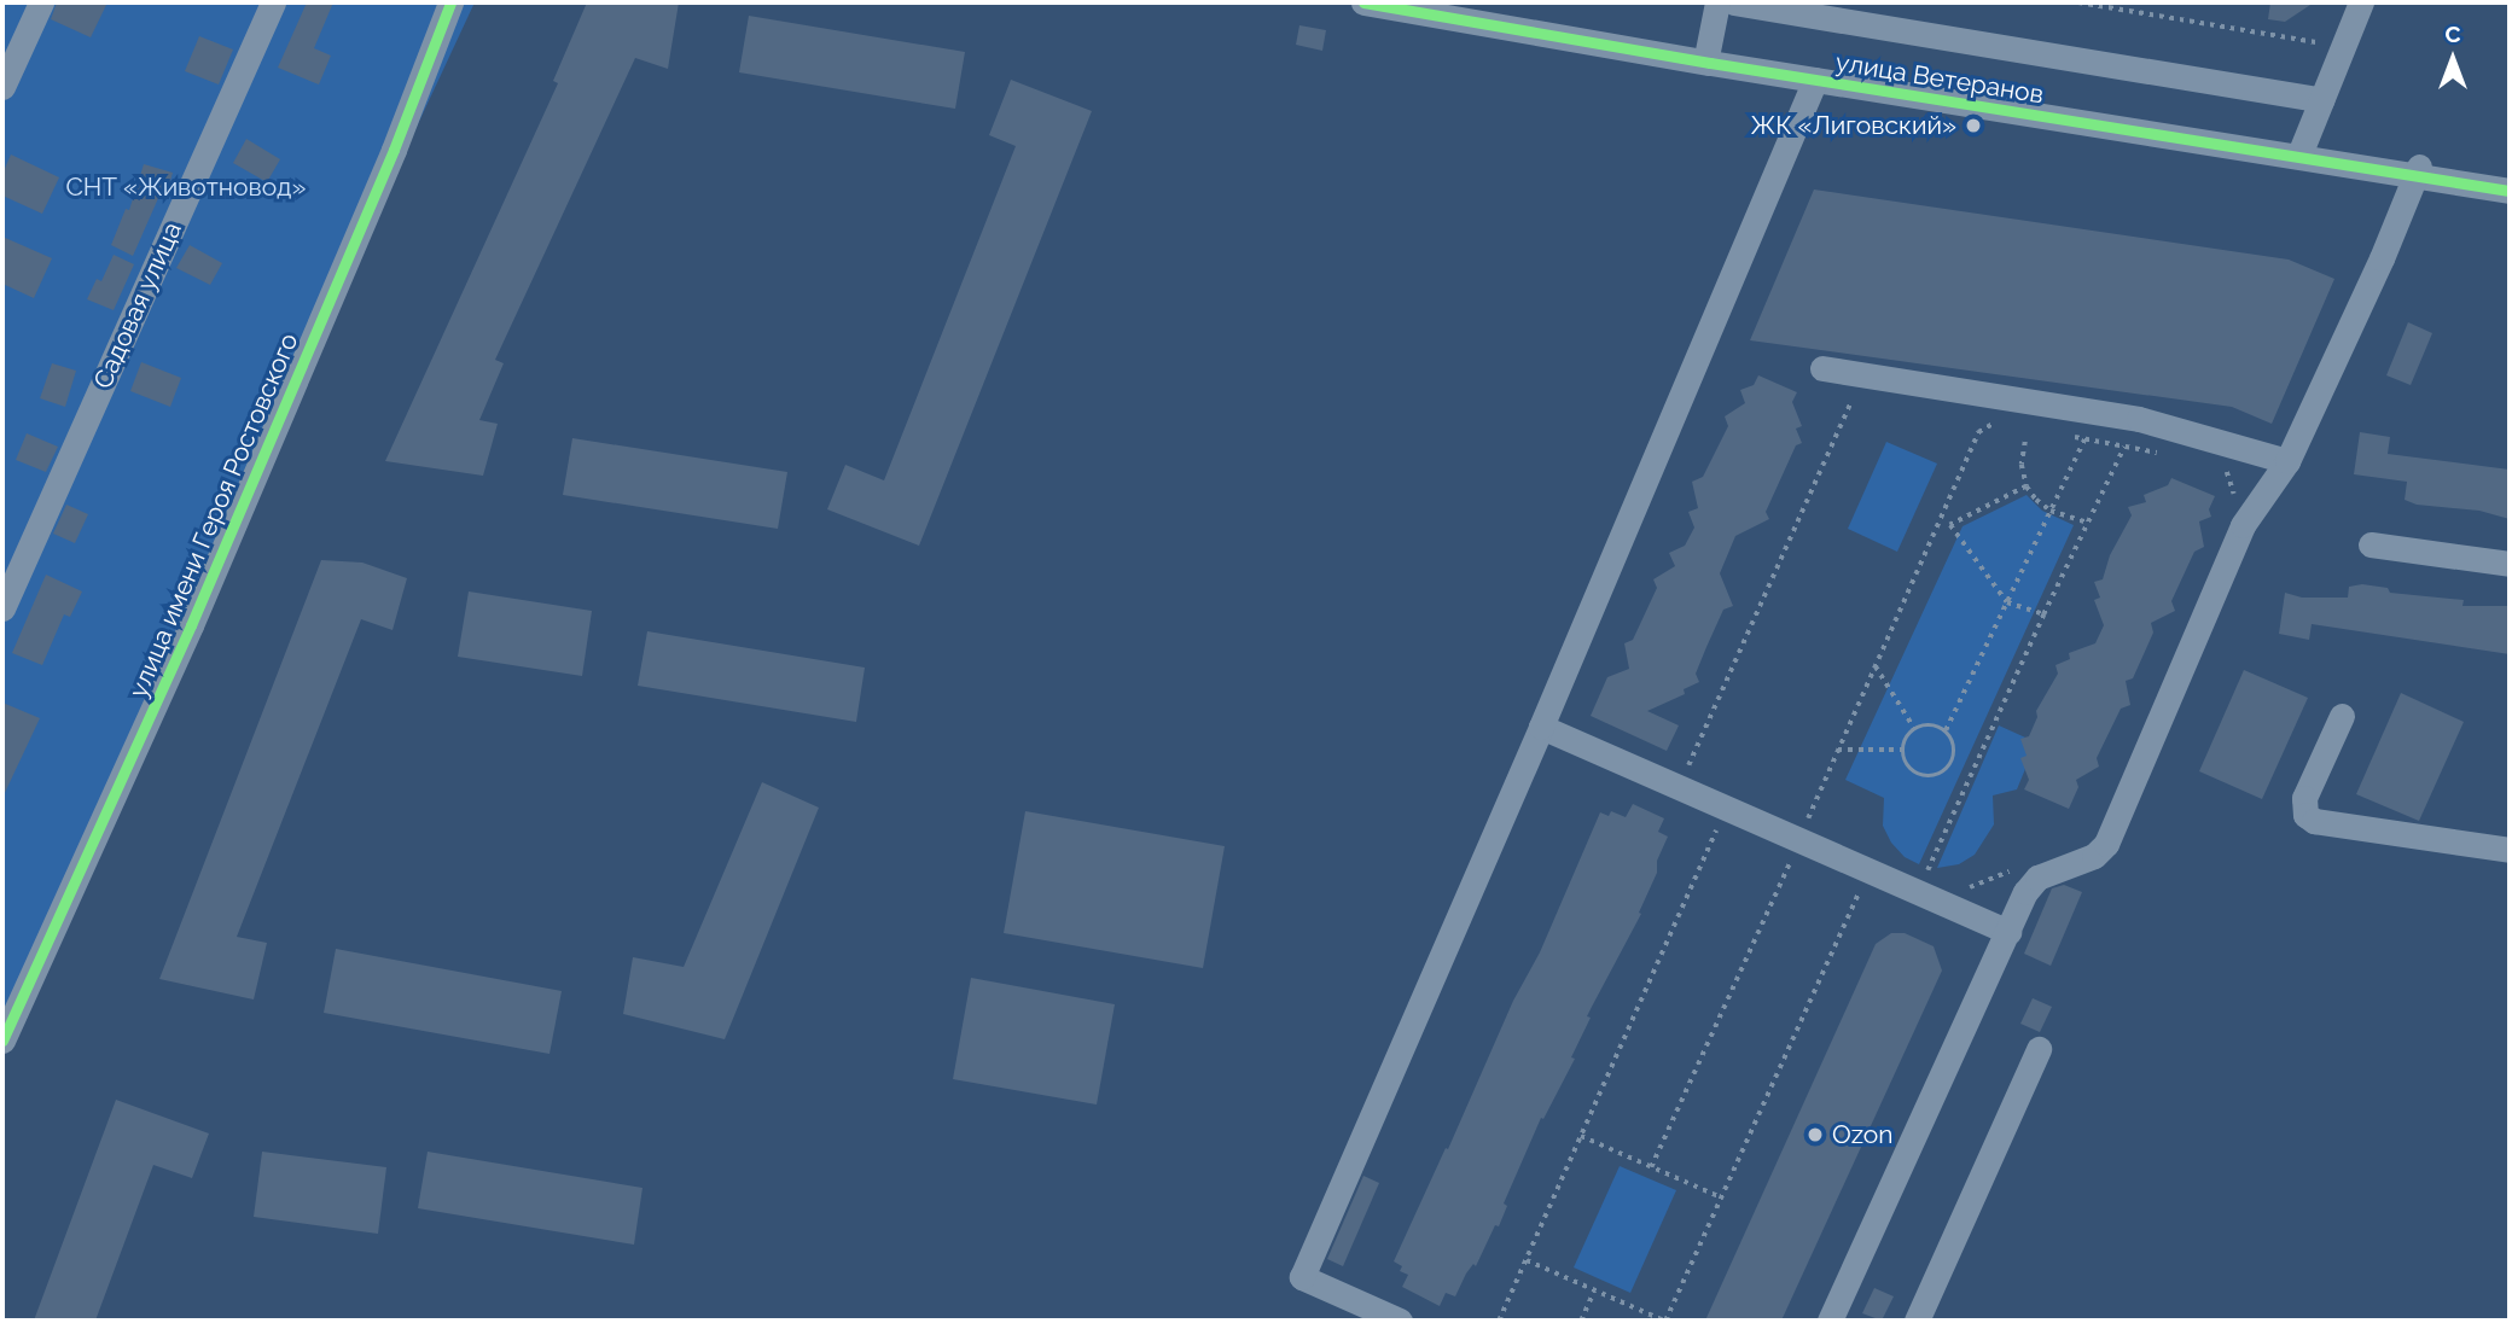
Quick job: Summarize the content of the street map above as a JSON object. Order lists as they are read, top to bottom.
{
  "streets": {
    "street": ["улица Ветеранов", "Садовая улица", "улица имени Героя Ростовского"]
  },
  "parks": ["СНТ «Животновод»"],
  "places": ["ЖК «Лиговский»", "Ozon"],
  "north": "top"
}
